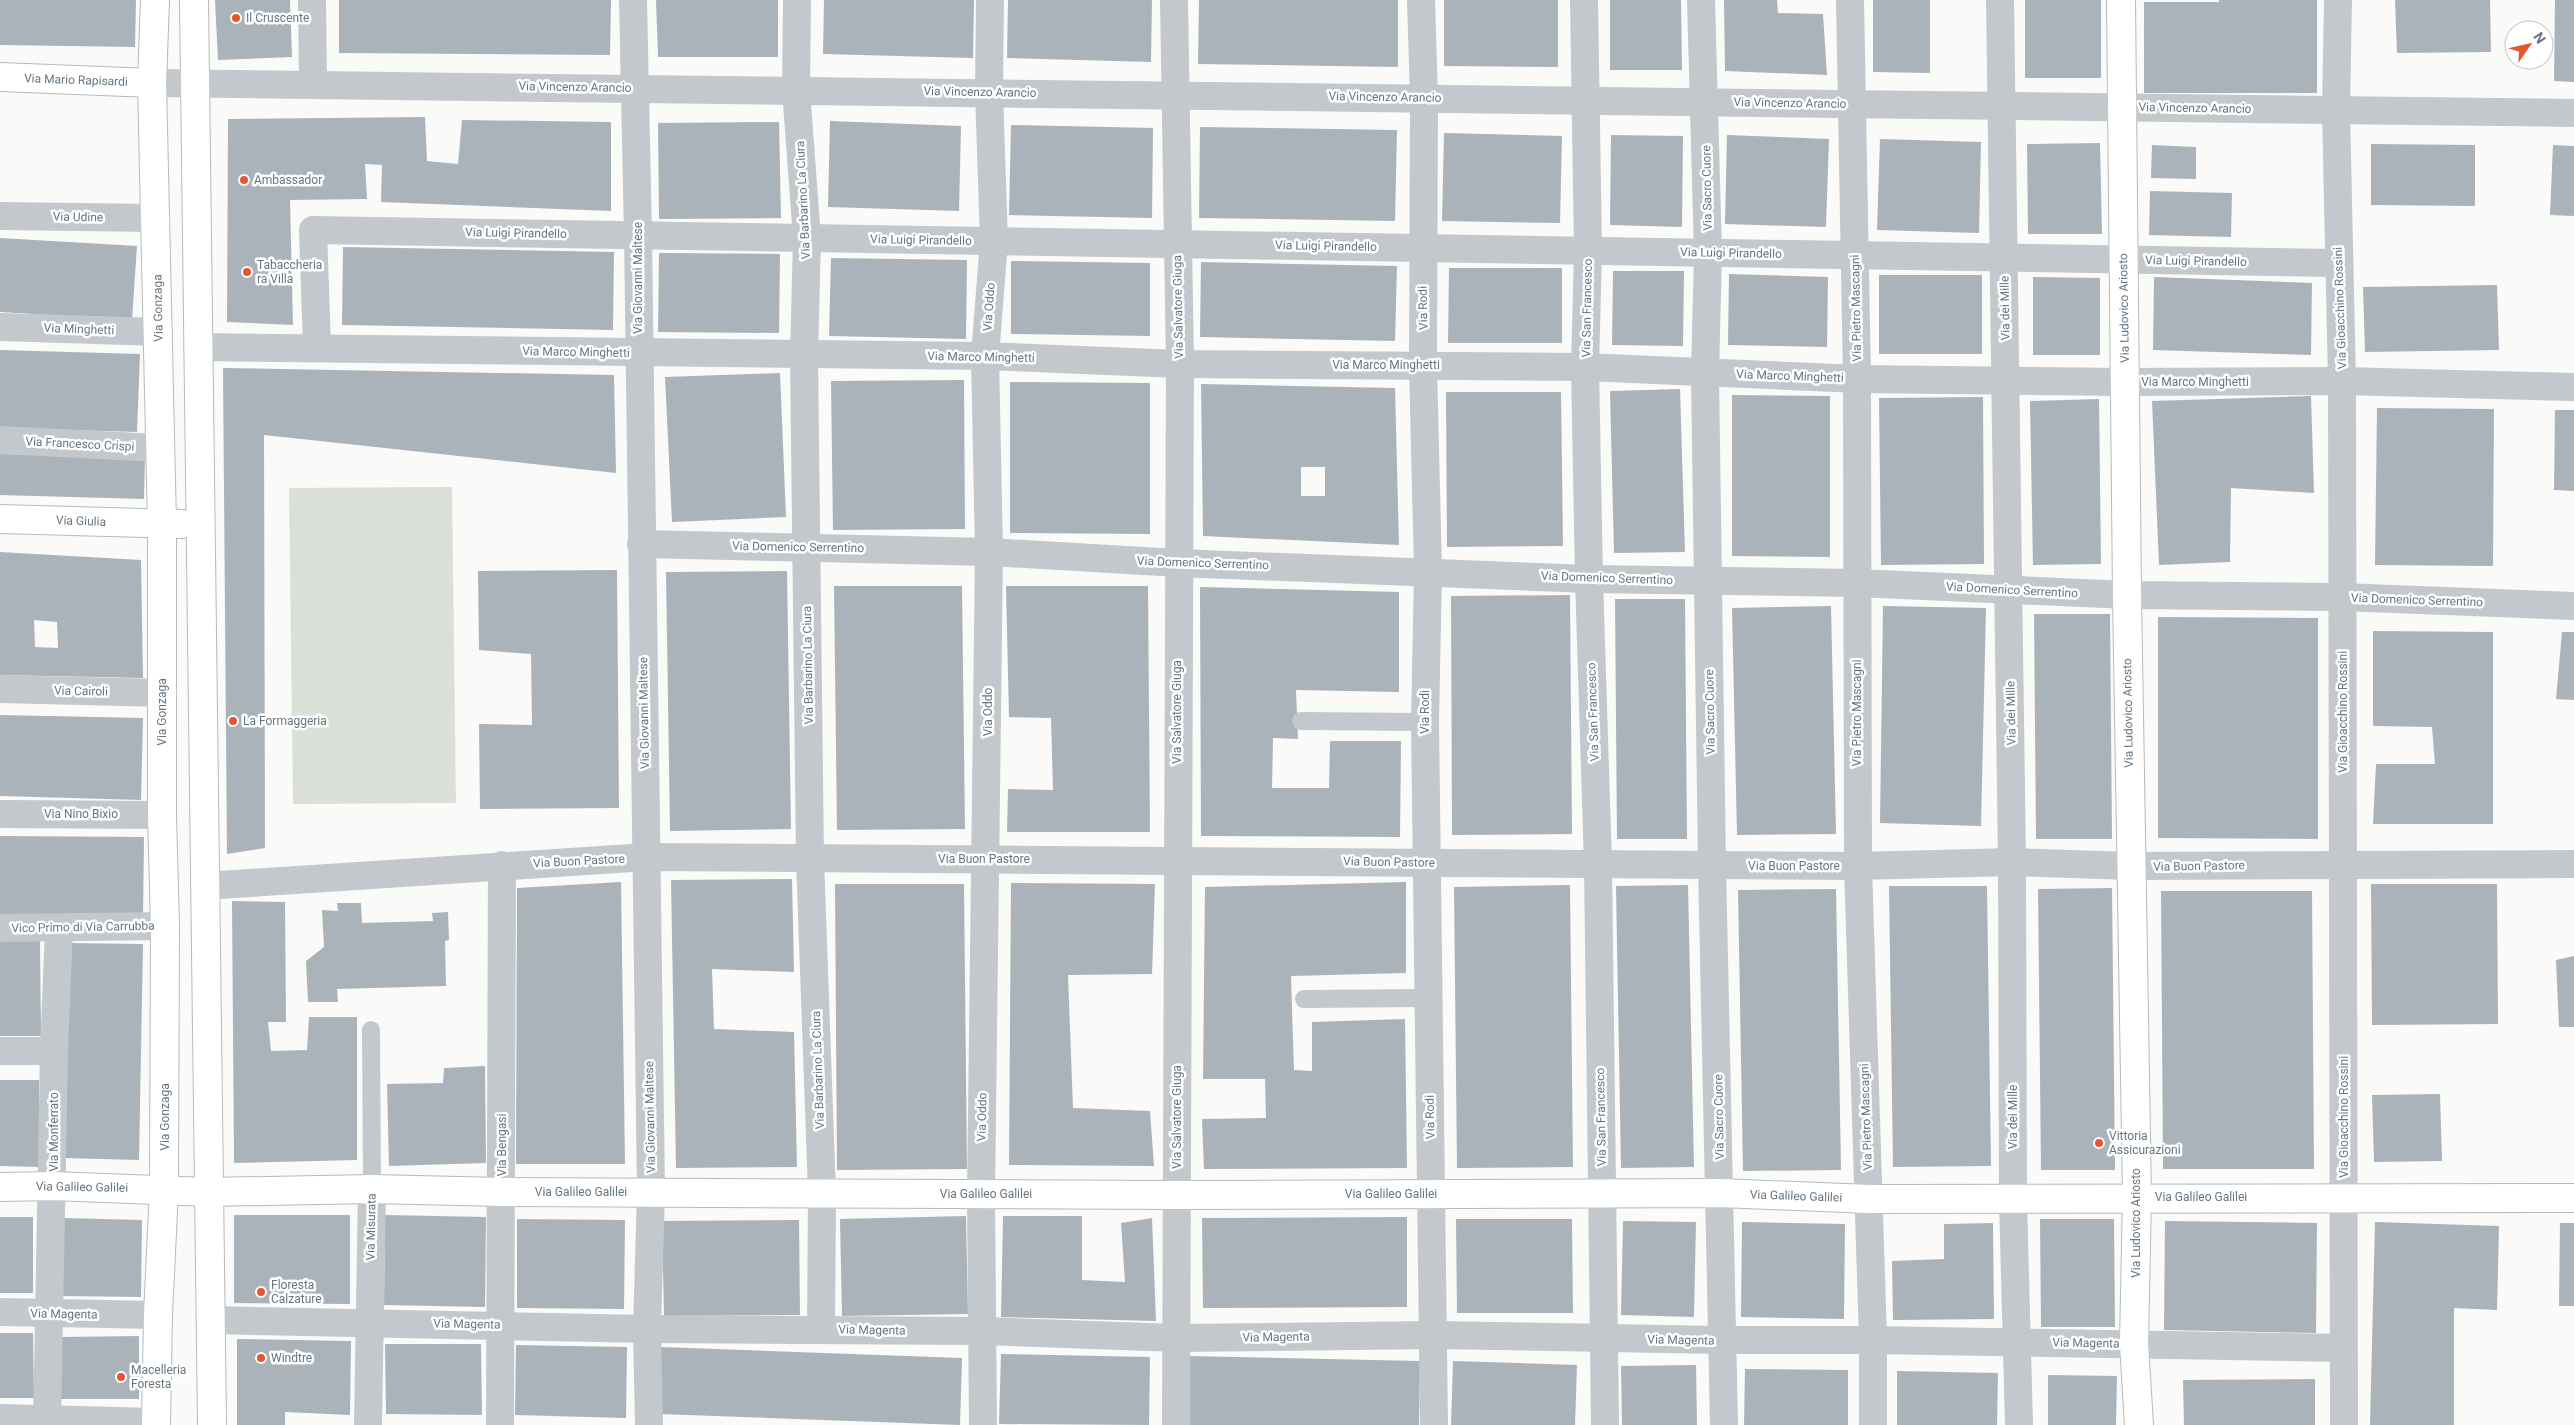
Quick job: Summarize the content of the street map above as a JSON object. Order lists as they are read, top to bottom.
{
  "streets": {
    "street": [
      "Via Mario Rapisardi",
      "Via Vincenzo Arancio",
      "Via Sacro Cuore",
      "Via Barbarino La Ciura",
      "Via Udine",
      "Via Luigi Pirandello",
      "Via Giovanni Maltese",
      "Via Oddo",
      "Via Salvatore Giuga",
      "Via Gonzaga",
      "Via Rodi",
      "Via San Francesco",
      "Via Pietro Mascagni",
      "Via dei Mille",
      "Via Ludovico Ariosto",
      "Via Gioacchino Rossini",
      "Via Minghetti",
      "Via Marco Minghetti",
      "Via Francesco Crispi",
      "Via Giulia",
      "Via Domenico Serrentino",
      "Via Cairoli",
      "Via Nino Bixio",
      "Via Buon Pastore",
      "Vico Primo di Via Carrubba",
      "Via Monferrato",
      "Via Bengasi",
      "Via Galileo Galilei",
      "Via Misurata",
      "Via Magenta"
    ]
  },
  "crossings": [
    ["Via Mario Rapisardi", "Via Vincenzo Arancio"],
    ["Via Mario Rapisardi", "Via Gonzaga"],
    ["Via Vincenzo Arancio", "Via Sacro Cuore"],
    ["Via Vincenzo Arancio", "Via Barbarino La Ciura"],
    ["Via Vincenzo Arancio", "Via Giovanni Maltese"],
    ["Via Vincenzo Arancio", "Via Oddo"],
    ["Via Vincenzo Arancio", "Via Salvatore Giuga"],
    ["Via Vincenzo Arancio", "Via Gonzaga"],
    ["Via Vincenzo Arancio", "Via Rodi"],
    ["Via Vincenzo Arancio", "Via San Francesco"],
    ["Via Vincenzo Arancio", "Via Pietro Mascagni"],
    ["Via Vincenzo Arancio", "Via dei Mille"],
    ["Via Vincenzo Arancio", "Via Ludovico Ariosto"],
    ["Via Vincenzo Arancio", "Via Gioacchino Rossini"],
    ["Via Sacro Cuore", "Via Luigi Pirandello"],
    ["Via Sacro Cuore", "Via Marco Minghetti"],
    ["Via Sacro Cuore", "Via Domenico Serrentino"],
    ["Via Sacro Cuore", "Via Buon Pastore"],
    ["Via Sacro Cuore", "Via Galileo Galilei"],
    ["Via Sacro Cuore", "Via Magenta"],
    ["Via Barbarino La Ciura", "Via Luigi Pirandello"],
    ["Via Barbarino La Ciura", "Via Marco Minghetti"],
    ["Via Barbarino La Ciura", "Via Domenico Serrentino"],
    ["Via Barbarino La Ciura", "Via Buon Pastore"],
    ["Via Barbarino La Ciura", "Via Galileo Galilei"],
    ["Via Barbarino La Ciura", "Via Magenta"],
    ["Via Udine", "Via Gonzaga"],
    ["Via Luigi Pirandello", "Via Giovanni Maltese"],
    ["Via Luigi Pirandello", "Via Oddo"],
    ["Via Luigi Pirandello", "Via Salvatore Giuga"],
    ["Via Luigi Pirandello", "Via Rodi"],
    ["Via Luigi Pirandello", "Via San Francesco"],
    ["Via Luigi Pirandello", "Via Pietro Mascagni"],
    ["Via Luigi Pirandello", "Via dei Mille"],
    ["Via Luigi Pirandello", "Via Ludovico Ariosto"],
    ["Via Luigi Pirandello", "Via Gioacchino Rossini"],
    ["Via Luigi Pirandello", "Via Marco Minghetti"],
    ["Via Giovanni Maltese", "Via Marco Minghetti"],
    ["Via Giovanni Maltese", "Via Domenico Serrentino"],
    ["Via Giovanni Maltese", "Via Buon Pastore"],
    ["Via Giovanni Maltese", "Via Galileo Galilei"],
    ["Via Giovanni Maltese", "Via Magenta"],
    ["Via Oddo", "Via Marco Minghetti"],
    ["Via Oddo", "Via Domenico Serrentino"],
    ["Via Oddo", "Via Buon Pastore"],
    ["Via Oddo", "Via Galileo Galilei"],
    ["Via Oddo", "Via Magenta"],
    ["Via Salvatore Giuga", "Via Marco Minghetti"],
    ["Via Salvatore Giuga", "Via Domenico Serrentino"],
    ["Via Salvatore Giuga", "Via Buon Pastore"],
    ["Via Salvatore Giuga", "Via Galileo Galilei"],
    ["Via Salvatore Giuga", "Via Magenta"],
    ["Via Gonzaga", "Via Minghetti"],
    ["Via Gonzaga", "Via Francesco Crispi"],
    ["Via Gonzaga", "Via Giulia"],
    ["Via Gonzaga", "Via Cairoli"],
    ["Via Gonzaga", "Via Nino Bixio"],
    ["Via Gonzaga", "Vico Primo di Via Carrubba"],
    ["Via Gonzaga", "Via Galileo Galilei"],
    ["Via Gonzaga", "Via Magenta"],
    ["Via Rodi", "Via Marco Minghetti"],
    ["Via Rodi", "Via Domenico Serrentino"],
    ["Via Rodi", "Via Buon Pastore"],
    ["Via Rodi", "Via Galileo Galilei"],
    ["Via Rodi", "Via Magenta"],
    ["Via San Francesco", "Via Marco Minghetti"],
    ["Via San Francesco", "Via Domenico Serrentino"],
    ["Via San Francesco", "Via Buon Pastore"],
    ["Via San Francesco", "Via Galileo Galilei"],
    ["Via San Francesco", "Via Magenta"],
    ["Via Pietro Mascagni", "Via Marco Minghetti"],
    ["Via Pietro Mascagni", "Via Domenico Serrentino"],
    ["Via Pietro Mascagni", "Via Buon Pastore"],
    ["Via Pietro Mascagni", "Via Galileo Galilei"],
    ["Via Pietro Mascagni", "Via Magenta"],
    ["Via dei Mille", "Via Marco Minghetti"],
    ["Via dei Mille", "Via Domenico Serrentino"],
    ["Via dei Mille", "Via Buon Pastore"],
    ["Via dei Mille", "Via Galileo Galilei"],
    ["Via dei Mille", "Via Magenta"],
    ["Via Ludovico Ariosto", "Via Marco Minghetti"],
    ["Via Ludovico Ariosto", "Via Domenico Serrentino"],
    ["Via Ludovico Ariosto", "Via Buon Pastore"],
    ["Via Ludovico Ariosto", "Via Galileo Galilei"],
    ["Via Ludovico Ariosto", "Via Magenta"],
    ["Via Gioacchino Rossini", "Via Marco Minghetti"],
    ["Via Gioacchino Rossini", "Via Domenico Serrentino"],
    ["Via Gioacchino Rossini", "Via Buon Pastore"],
    ["Via Gioacchino Rossini", "Via Galileo Galilei"],
    ["Via Gioacchino Rossini", "Via Magenta"],
    ["Via Buon Pastore", "Via Bengasi"],
    ["Vico Primo di Via Carrubba", "Via Monferrato"],
    ["Via Monferrato", "Via Galileo Galilei"],
    ["Via Monferrato", "Via Magenta"],
    ["Via Bengasi", "Via Galileo Galilei"],
    ["Via Bengasi", "Via Magenta"],
    ["Via Galileo Galilei", "Via Misurata"],
    ["Via Misurata", "Via Magenta"]
  ],
  "places": [
    "Il Cruscente",
    "Ambassador",
    "Tabaccheria ra Villa",
    "La Formaggeria",
    "Vittoria Assicurazioni",
    "Floresta Calzature",
    "Windtre",
    "Macelleria Foresta"
  ],
  "north": "top right"
}
